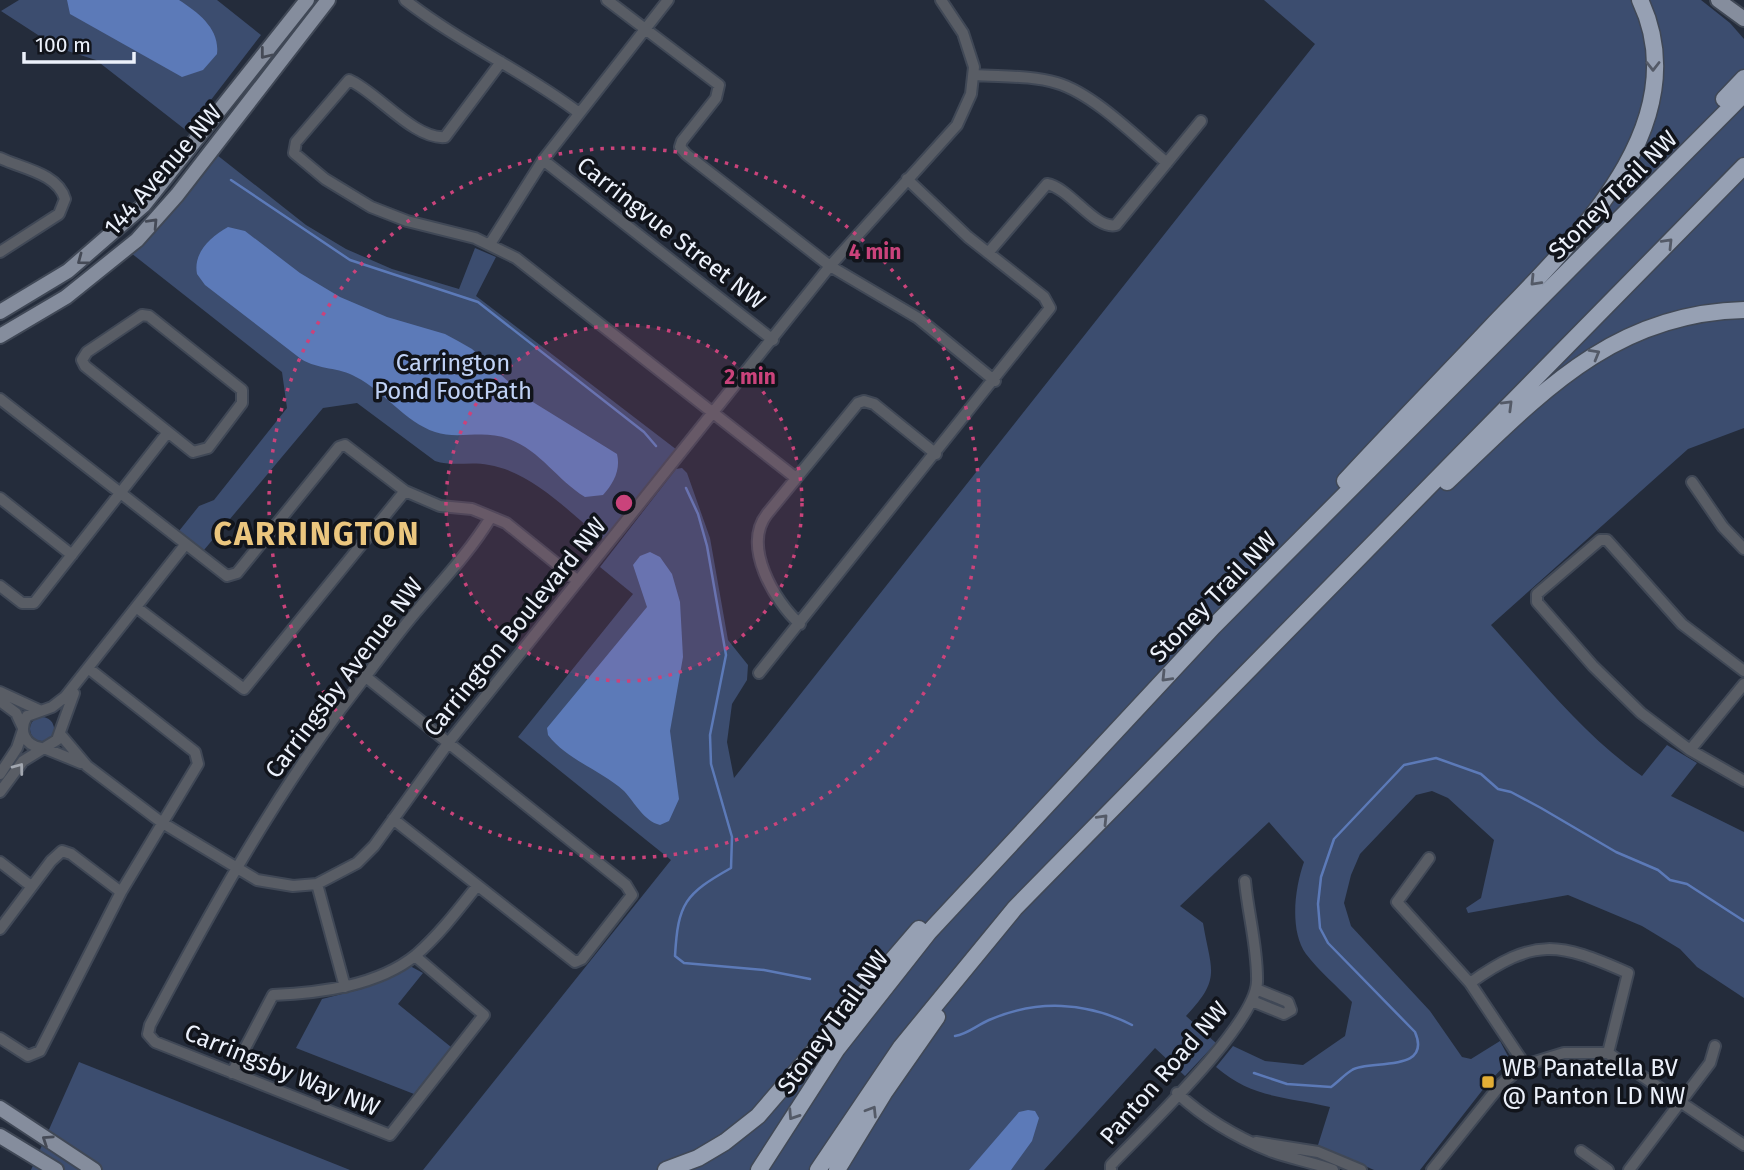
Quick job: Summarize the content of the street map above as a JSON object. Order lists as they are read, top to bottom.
{
  "streets": {
    "highway": ["Stoney Trail NW"],
    "main road": ["144 Avenue NW"],
    "street": [
      "Carringvue Street NW",
      "Carrington Boulevard NW",
      "Carringsby Avenue NW",
      "Carringsby Way NW",
      "Panton Road NW"
    ]
  },
  "crossings": [
    ["Carringvue Street NW", "Carrington Boulevard NW"],
    ["Carrington Boulevard NW", "Carringsby Avenue NW"],
    ["Carrington Boulevard NW", "Carringsby Way NW"],
    ["Carringsby Avenue NW", "Carringsby Way NW"]
  ],
  "districts": ["CARRINGTON"],
  "parks": ["Carrington Pond FootPath"],
  "places": {
    "transit": ["WB Panatella BV @ Panton LD NW"]
  },
  "scale_bar": "100 m",
  "rings": ["4 min", "2 min"]
}
